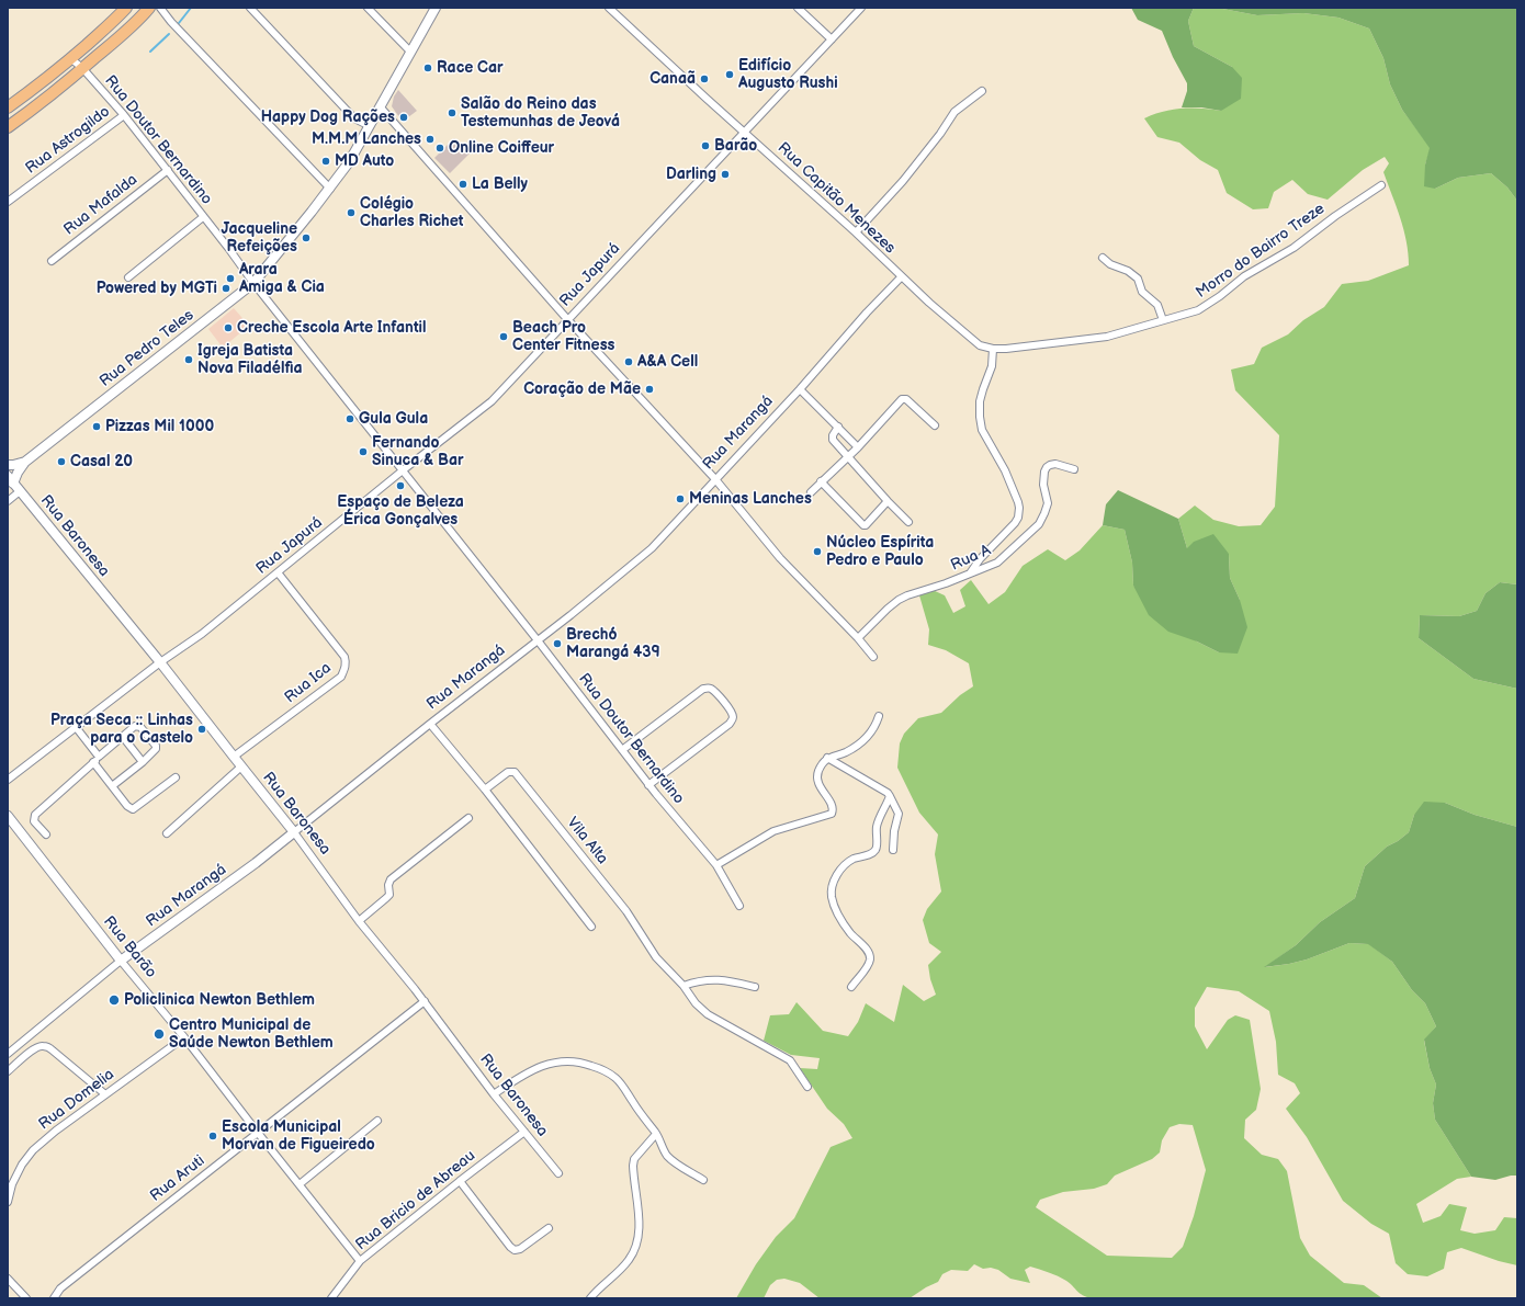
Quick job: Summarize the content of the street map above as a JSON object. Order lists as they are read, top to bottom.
{
  "streets": {
    "street": [
      "Rua Astrogildo",
      "Rua Doutor Bernardino",
      "Rua Capitão Menezes",
      "Rua Mafalda",
      "Morro do Bairro Treze",
      "Rua Japurá",
      "Rua Pedro Teles",
      "Rua Marangá",
      "Rua Baronesa",
      "Rua A",
      "Rua Ica",
      "Vila Alta",
      "Rua Barão",
      "Rua Domelia",
      "Rua Aruti",
      "Rua Bricio de Abreau"
    ]
  },
  "crossings": [
    ["Rua Astrogildo", "Rua Doutor Bernardino"],
    ["Rua Doutor Bernardino", "Rua Mafalda"],
    ["Rua Doutor Bernardino", "Rua Japurá"],
    ["Rua Doutor Bernardino", "Rua Pedro Teles"],
    ["Rua Doutor Bernardino", "Rua Marangá"],
    ["Rua Capitão Menezes", "Morro do Bairro Treze"],
    ["Rua Capitão Menezes", "Rua Japurá"],
    ["Rua Capitão Menezes", "Rua Marangá"],
    ["Rua Japurá", "Rua Baronesa"],
    ["Rua Japurá", "Rua Ica"],
    ["Rua Pedro Teles", "Rua Baronesa"],
    ["Rua Marangá", "Rua Baronesa"],
    ["Rua Marangá", "Rua Barão"],
    ["Rua Baronesa", "Rua Ica"],
    ["Rua Baronesa", "Rua Aruti"],
    ["Rua Baronesa", "Rua Bricio de Abreau"],
    ["Rua Barão", "Rua Domelia"],
    ["Rua Barão", "Rua Aruti"],
    ["Rua Barão", "Rua Bricio de Abreau"]
  ],
  "places": [
    "Race Car",
    "Edifício Augusto Rushi",
    "Canaã",
    "Salão do Reino das Testemunhas de Jeová",
    "Happy Dog Rações",
    "M.M.M Lanches",
    "Barão",
    "Online Coiffeur",
    "MD Auto",
    "Darling",
    "La Belly",
    "Colégio Charles Richet",
    "Jacqueline Refeições",
    "Arara Amiga & Cia",
    "Powered by MGTi",
    "Creche Escola Arte Infantil",
    "Beach Pro Center Fitness",
    "Igreja Batista Nova Filadélfia",
    "A&A Cell",
    "Coração de Mãe",
    "Gula Gula",
    "Pizzas Mil 1000",
    "Fernando Sinuca & Bar",
    "Casal 20",
    "Espaço de Beleza Érica Gonçalves",
    "Meninas Lanches",
    "Núcleo Espírita Pedro e Paulo",
    "Brechó Marangá 439",
    "Praça Seca :: Linhas para o Castelo",
    "Policlinica Newton Bethlem",
    "Centro Municipal de Saúde Newton Bethlem",
    "Escola Municipal Morvan de Figueiredo"
  ]
}
